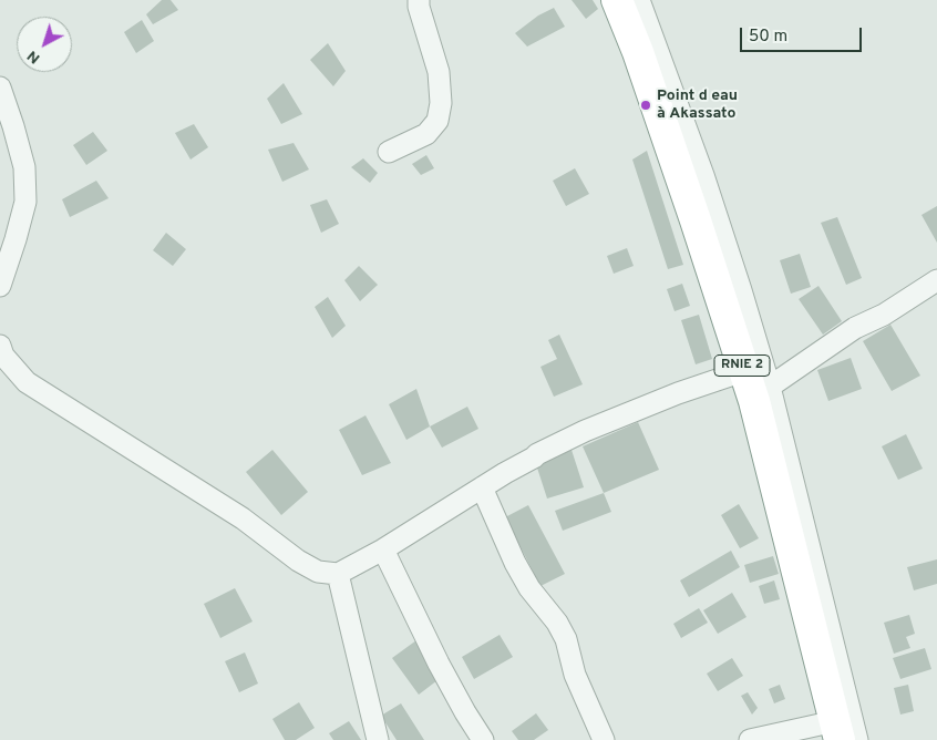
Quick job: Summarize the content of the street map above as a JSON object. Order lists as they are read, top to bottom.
{
  "streets": {
    "highway": ["RNIE 2"]
  },
  "places": ["Point d eau à Akassato"],
  "scale_bar": "50 m",
  "north": "bottom left"
}
